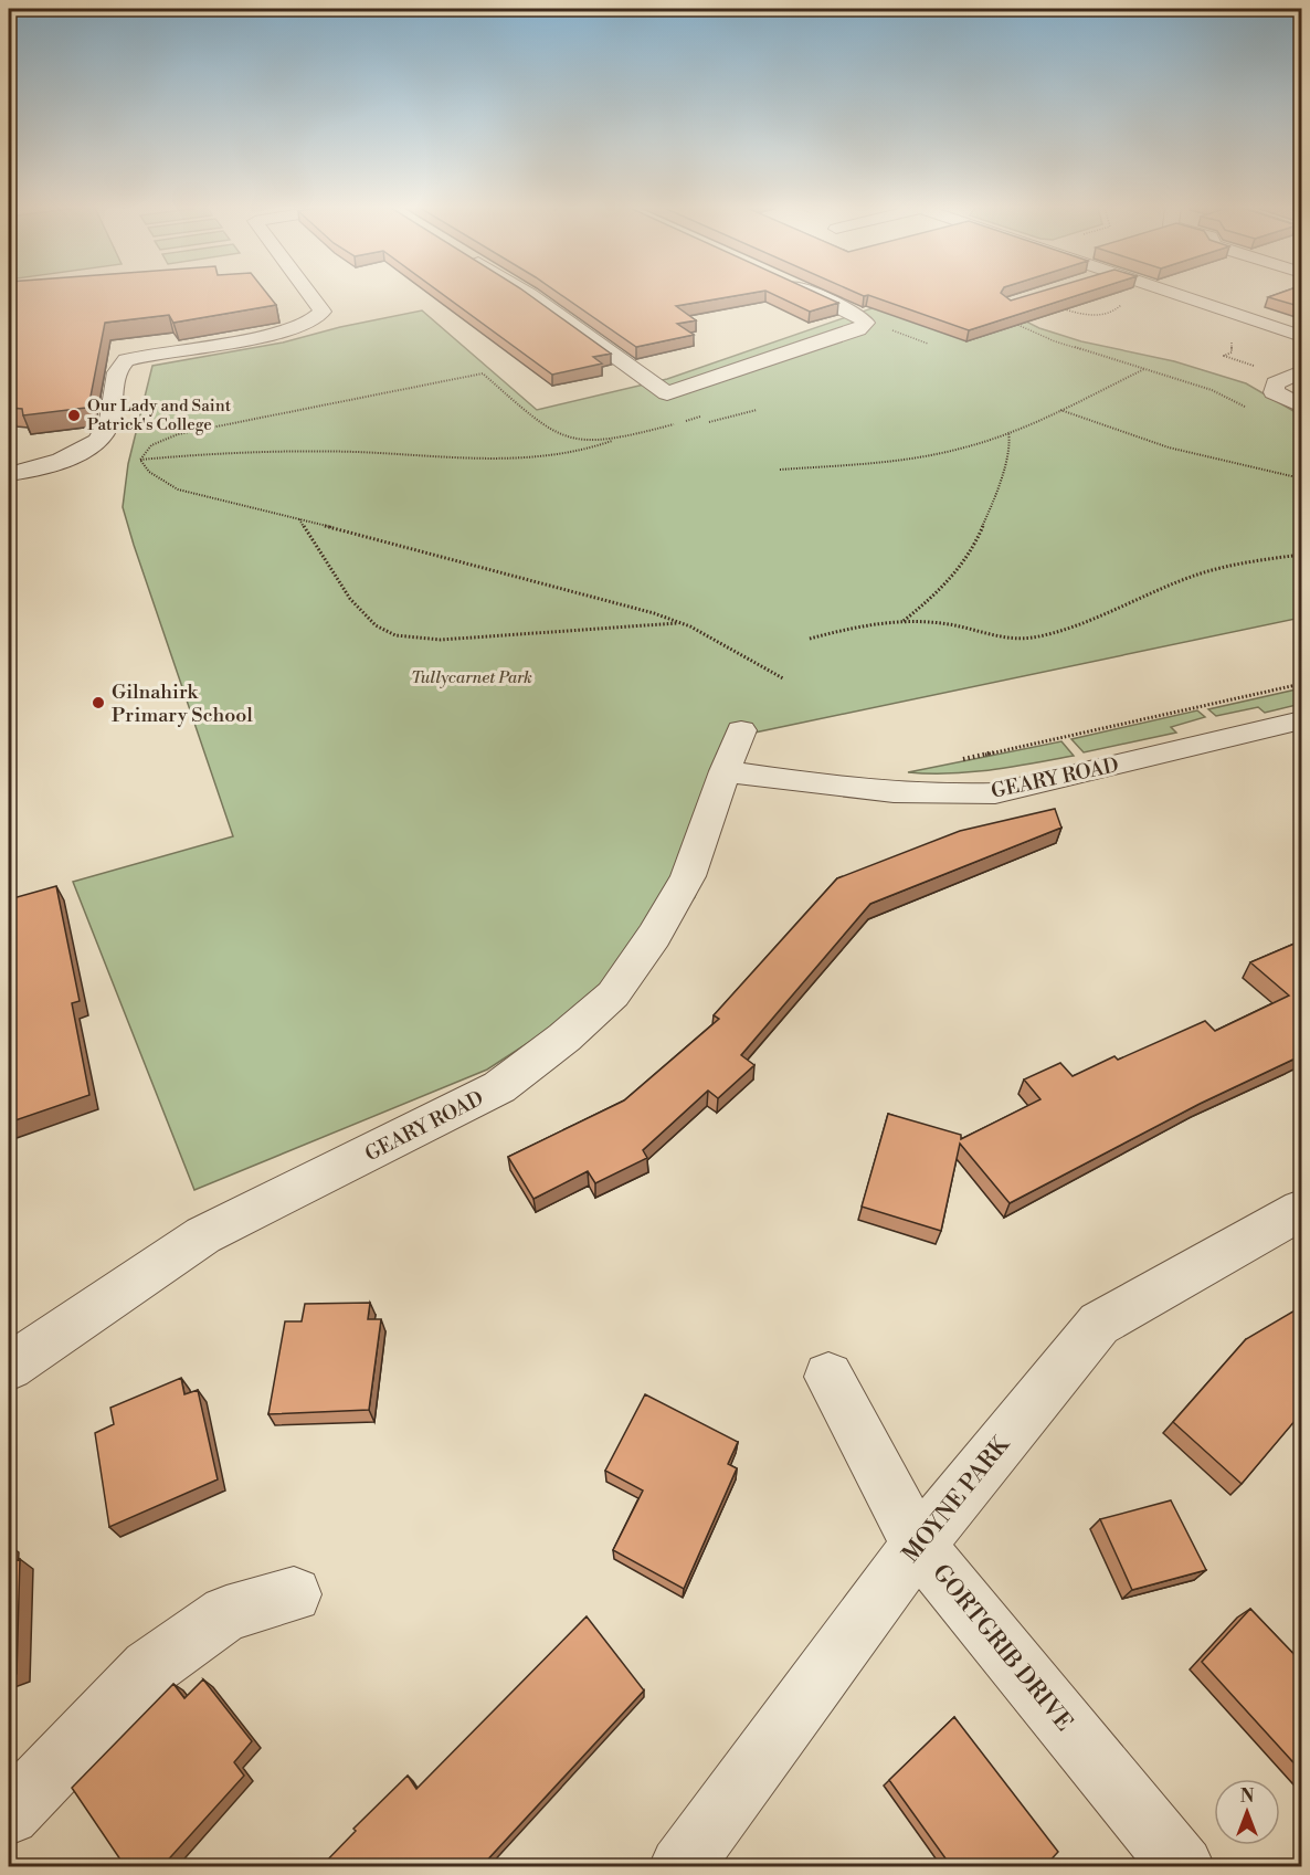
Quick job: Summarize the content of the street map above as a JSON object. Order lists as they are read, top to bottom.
{
  "streets": {
    "street": ["GEARY ROAD", "MOYNE PARK", "GORTGRIB DRIVE"]
  },
  "crossings": [
    ["MOYNE PARK", "GORTGRIB DRIVE"]
  ],
  "parks": ["Tullycarnet Park"],
  "places": ["Our Lady and Saint Patrick's College", "Gilnahirk Primary School"],
  "north": "top"
}
